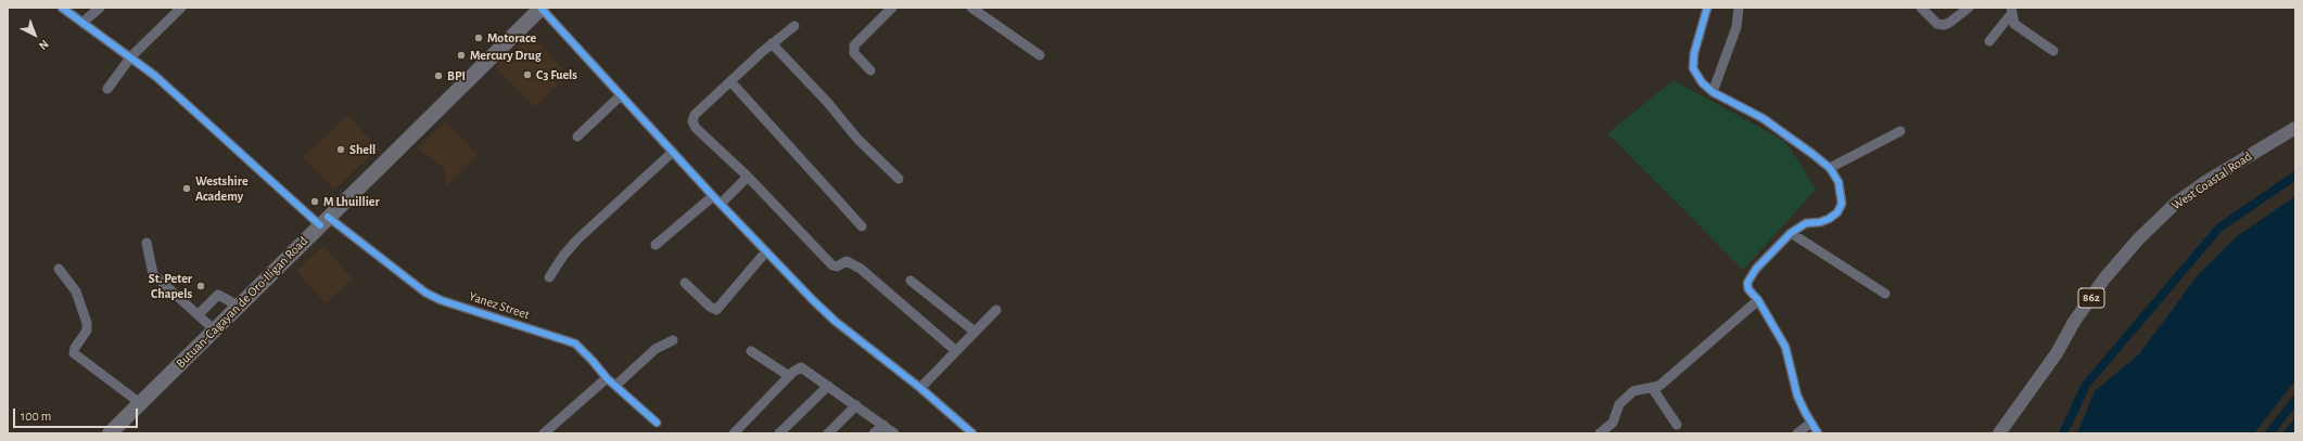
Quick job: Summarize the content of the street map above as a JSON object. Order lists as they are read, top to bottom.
{
  "streets": {
    "highway": ["Butuan-Cagayan de Oro-Iligan Road"],
    "main road": ["West Coastal Road", "862"],
    "street": ["Yanez Street"]
  },
  "crossings": [
    ["Butuan-Cagayan de Oro-Iligan Road", "Yanez Street"]
  ],
  "places": [
    "Motorace",
    "Mercury Drug",
    "C3 Fuels",
    "BPI",
    "Shell",
    "Westshire Academy",
    "M Lhuillier",
    "St. Peter Chapels"
  ],
  "scale_bar": "100 m",
  "north": "bottom right"
}
